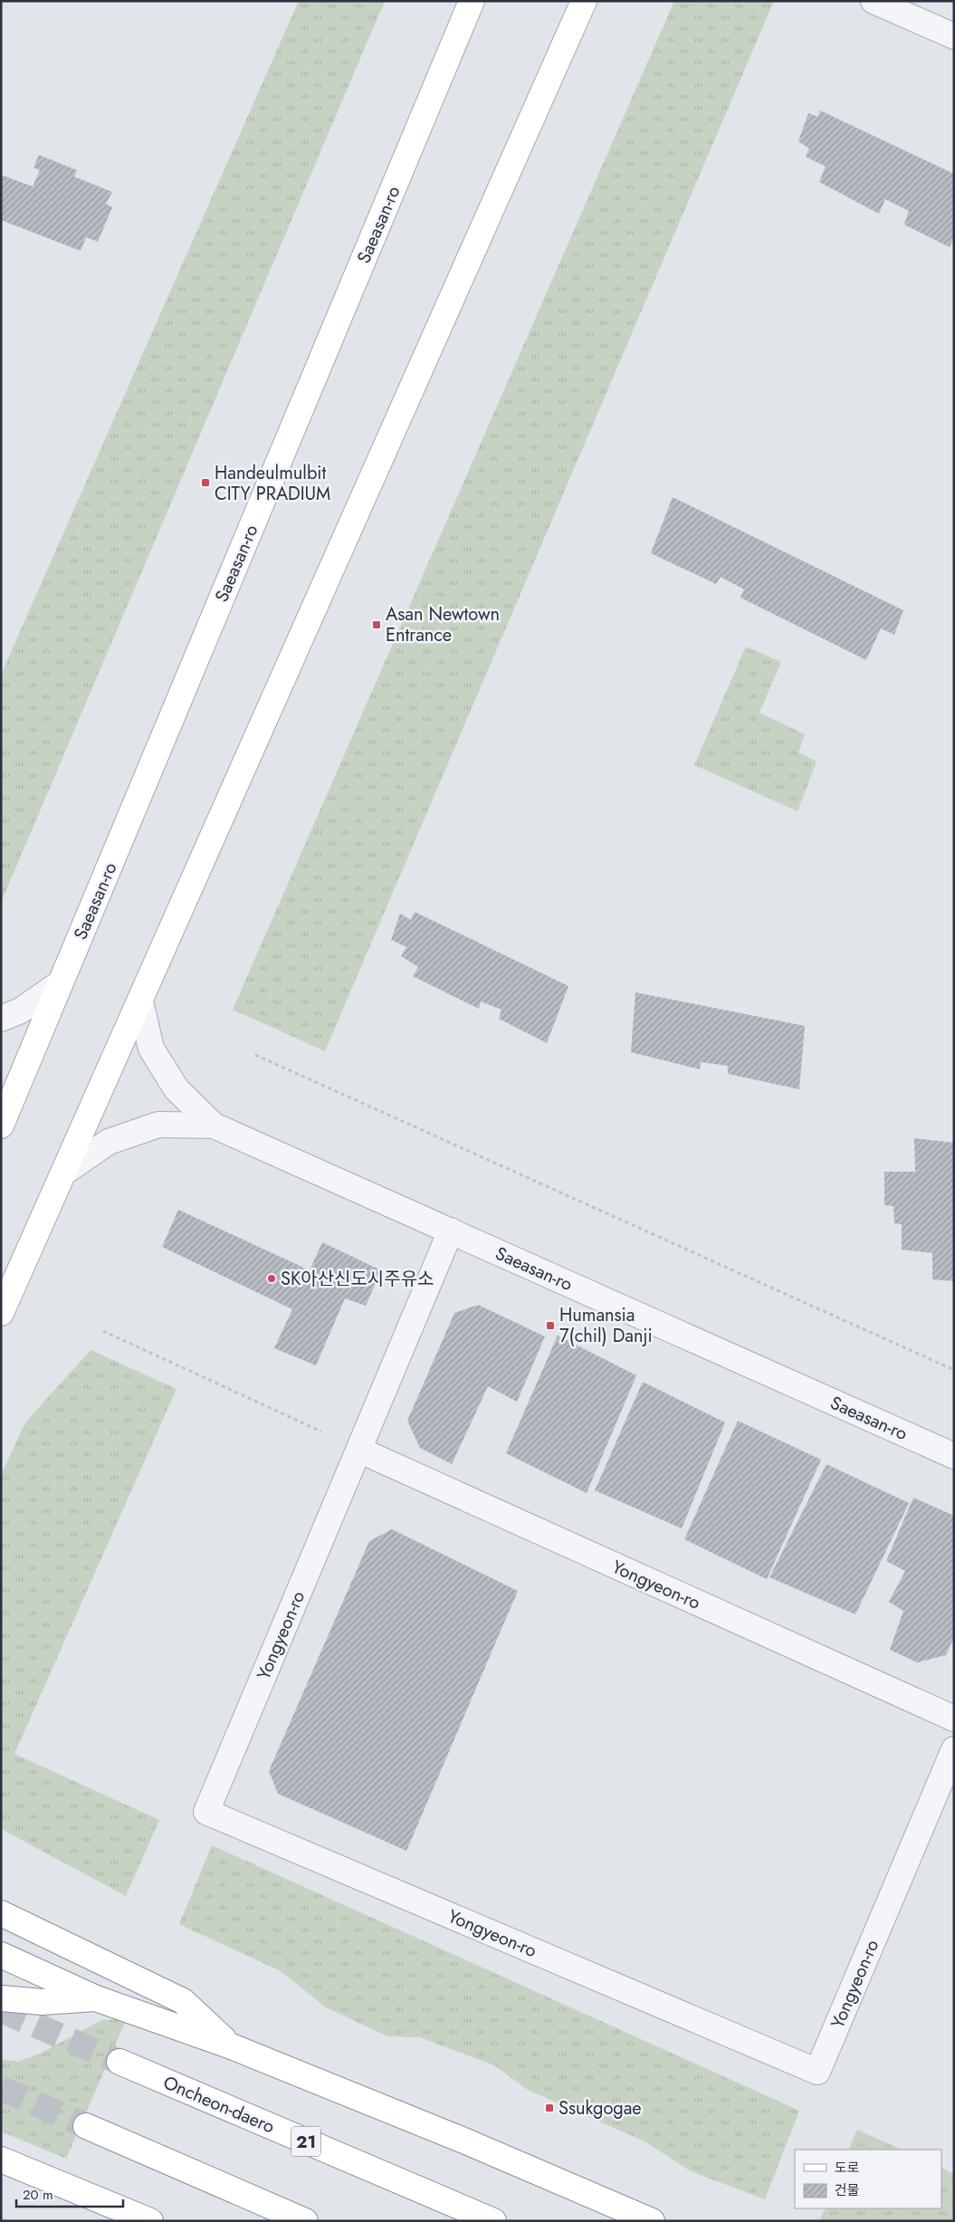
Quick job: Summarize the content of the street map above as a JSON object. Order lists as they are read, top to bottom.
{
  "streets": {
    "main road": ["Saeasan-ro", "Oncheon-daero", "21"],
    "street": ["Yongyeon-ro"]
  },
  "crossings": [
    ["Saeasan-ro", "Yongyeon-ro"]
  ],
  "places": {
    "transit": [
      "Handeulmulbit CITY PRADIUM",
      "Asan Newtown Entrance",
      "Humansia 7(chil) Danji",
      "Ssukgogae"
    ],
    "other": ["SK아산신도시주유소"]
  },
  "legend": ["도로", "건물"],
  "scale_bar": "20 m"
}
